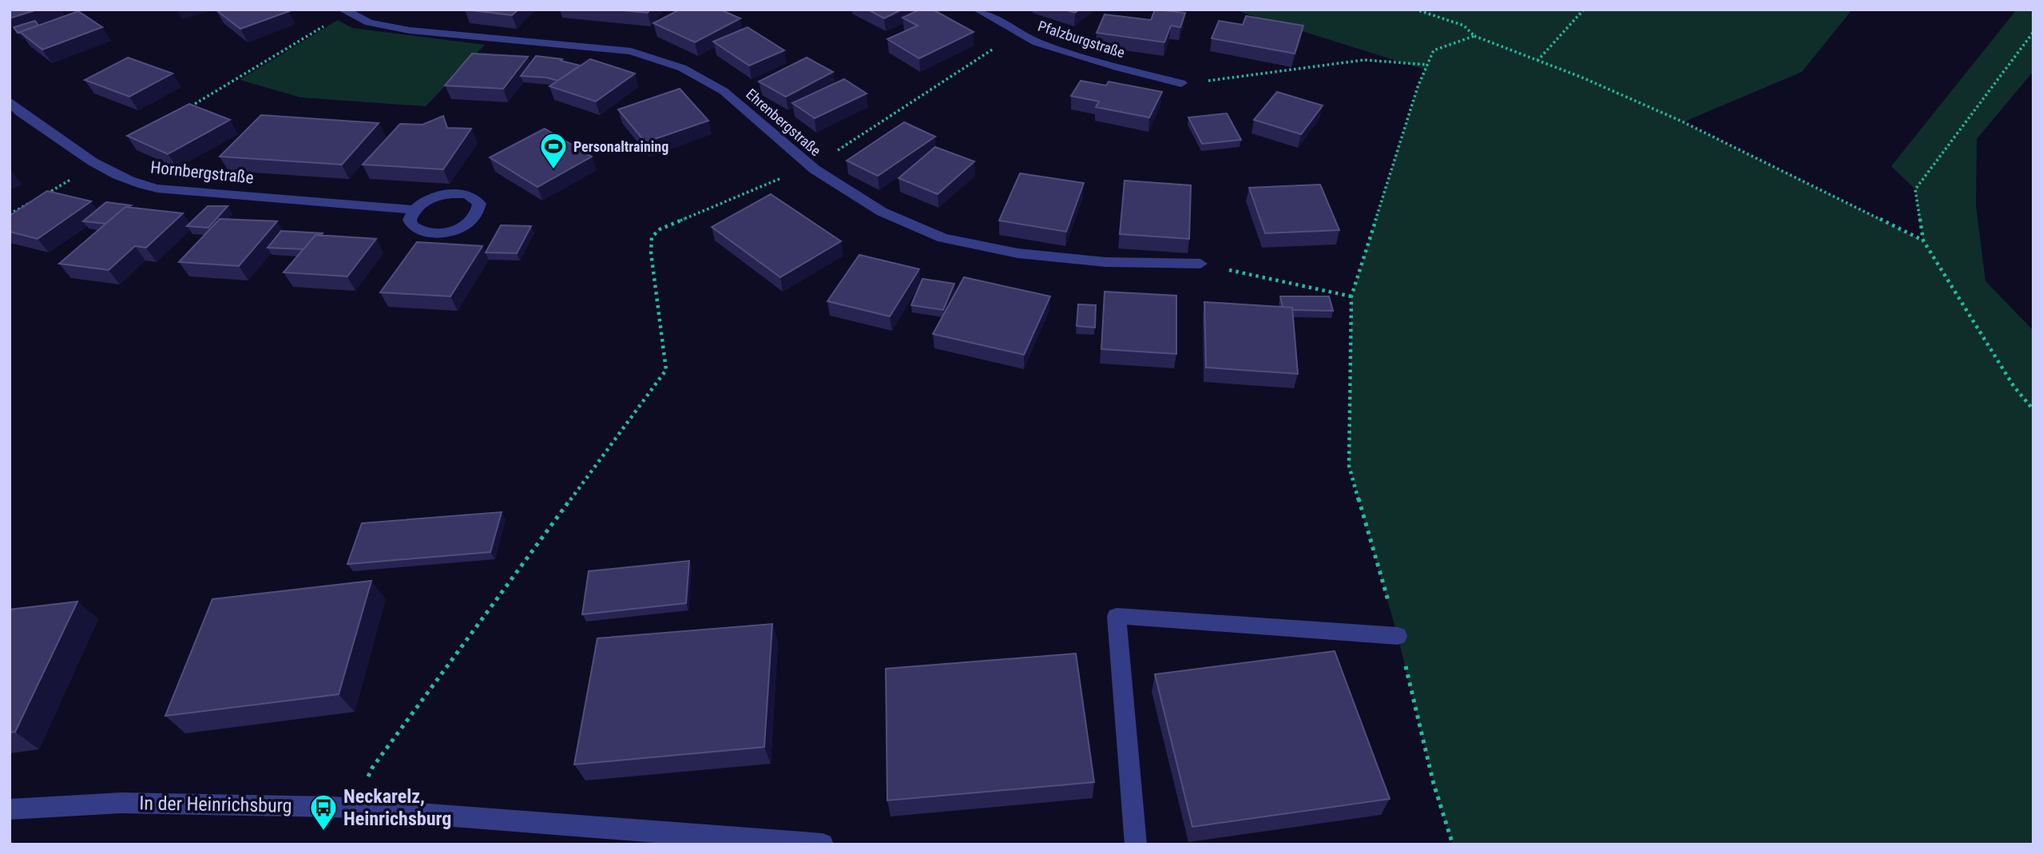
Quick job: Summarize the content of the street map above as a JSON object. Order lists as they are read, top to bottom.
{
  "streets": {
    "street": [
      "Pfalzburgstraße",
      "Ehrenbergstraße",
      "Hornbergstraße",
      "In der Heinrichsburg"
    ]
  },
  "places": {
    "sports": ["Personaltraining"],
    "bus stop": ["Neckarelz, Heinrichsburg"]
  }
}
